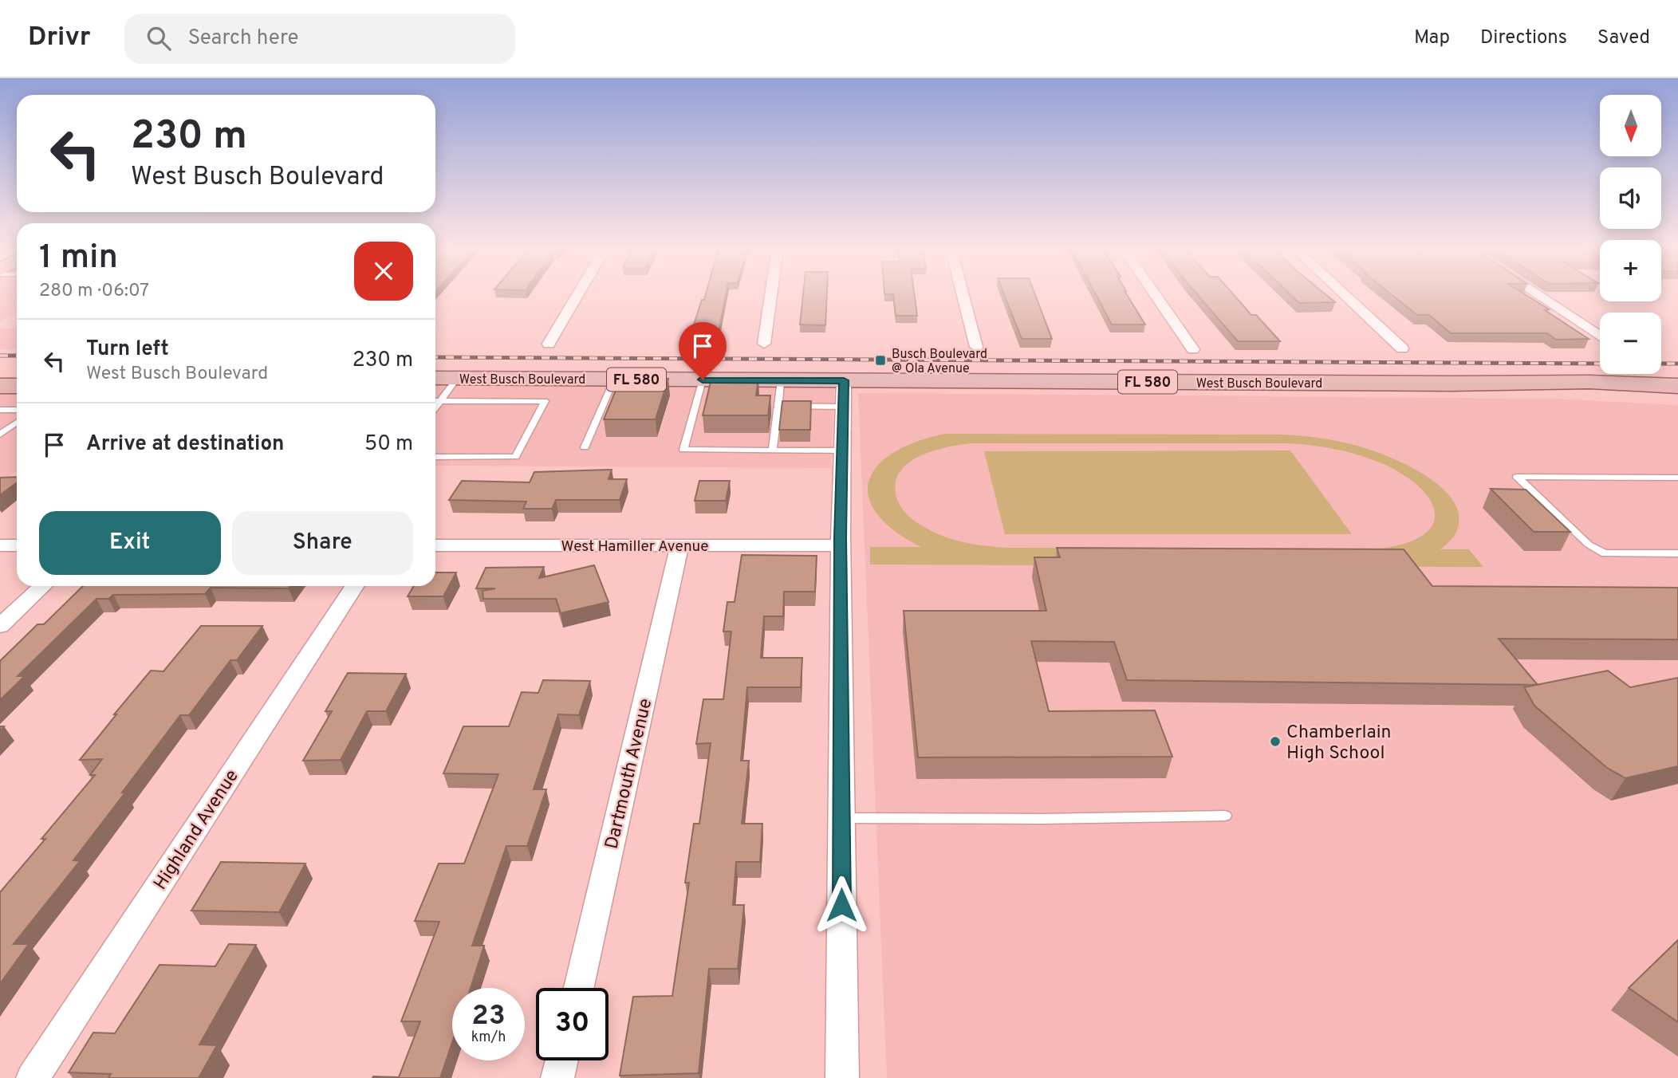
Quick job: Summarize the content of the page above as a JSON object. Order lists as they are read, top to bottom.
{
  "streets": {
    "main road": ["West Busch Boulevard", "FL 580"],
    "street": ["West Hamiller Avenue", "Dartmouth Avenue", "Highland Avenue"]
  },
  "crossings": [
    ["West Hamiller Avenue", "Dartmouth Avenue"]
  ],
  "places": {
    "transit": ["Busch Boulevard @ Ola Avenue"],
    "other": ["Chamberlain High School"]
  },
  "north": "bottom",
  "page": {
    "header": "Drivr",
    "search": "Search here",
    "nav": ["Map", "Directions", "Saved"],
    "map_buttons": ["+", "−"],
    "turn": ["230 m", "West Busch Boulevard"],
    "heading": ["1 min", "280 m · 06:07"],
    "list": [
      {
        "name": "Turn left",
        "note": "West Busch Boulevard",
        "value": "230 m"
      },
      {
        "name": "Arrive at destination",
        "value": "50 m"
      }
    ],
    "buttons": ["Exit", "Share"],
    "speed": "23 km/h",
    "limit": "30"
  }
}
